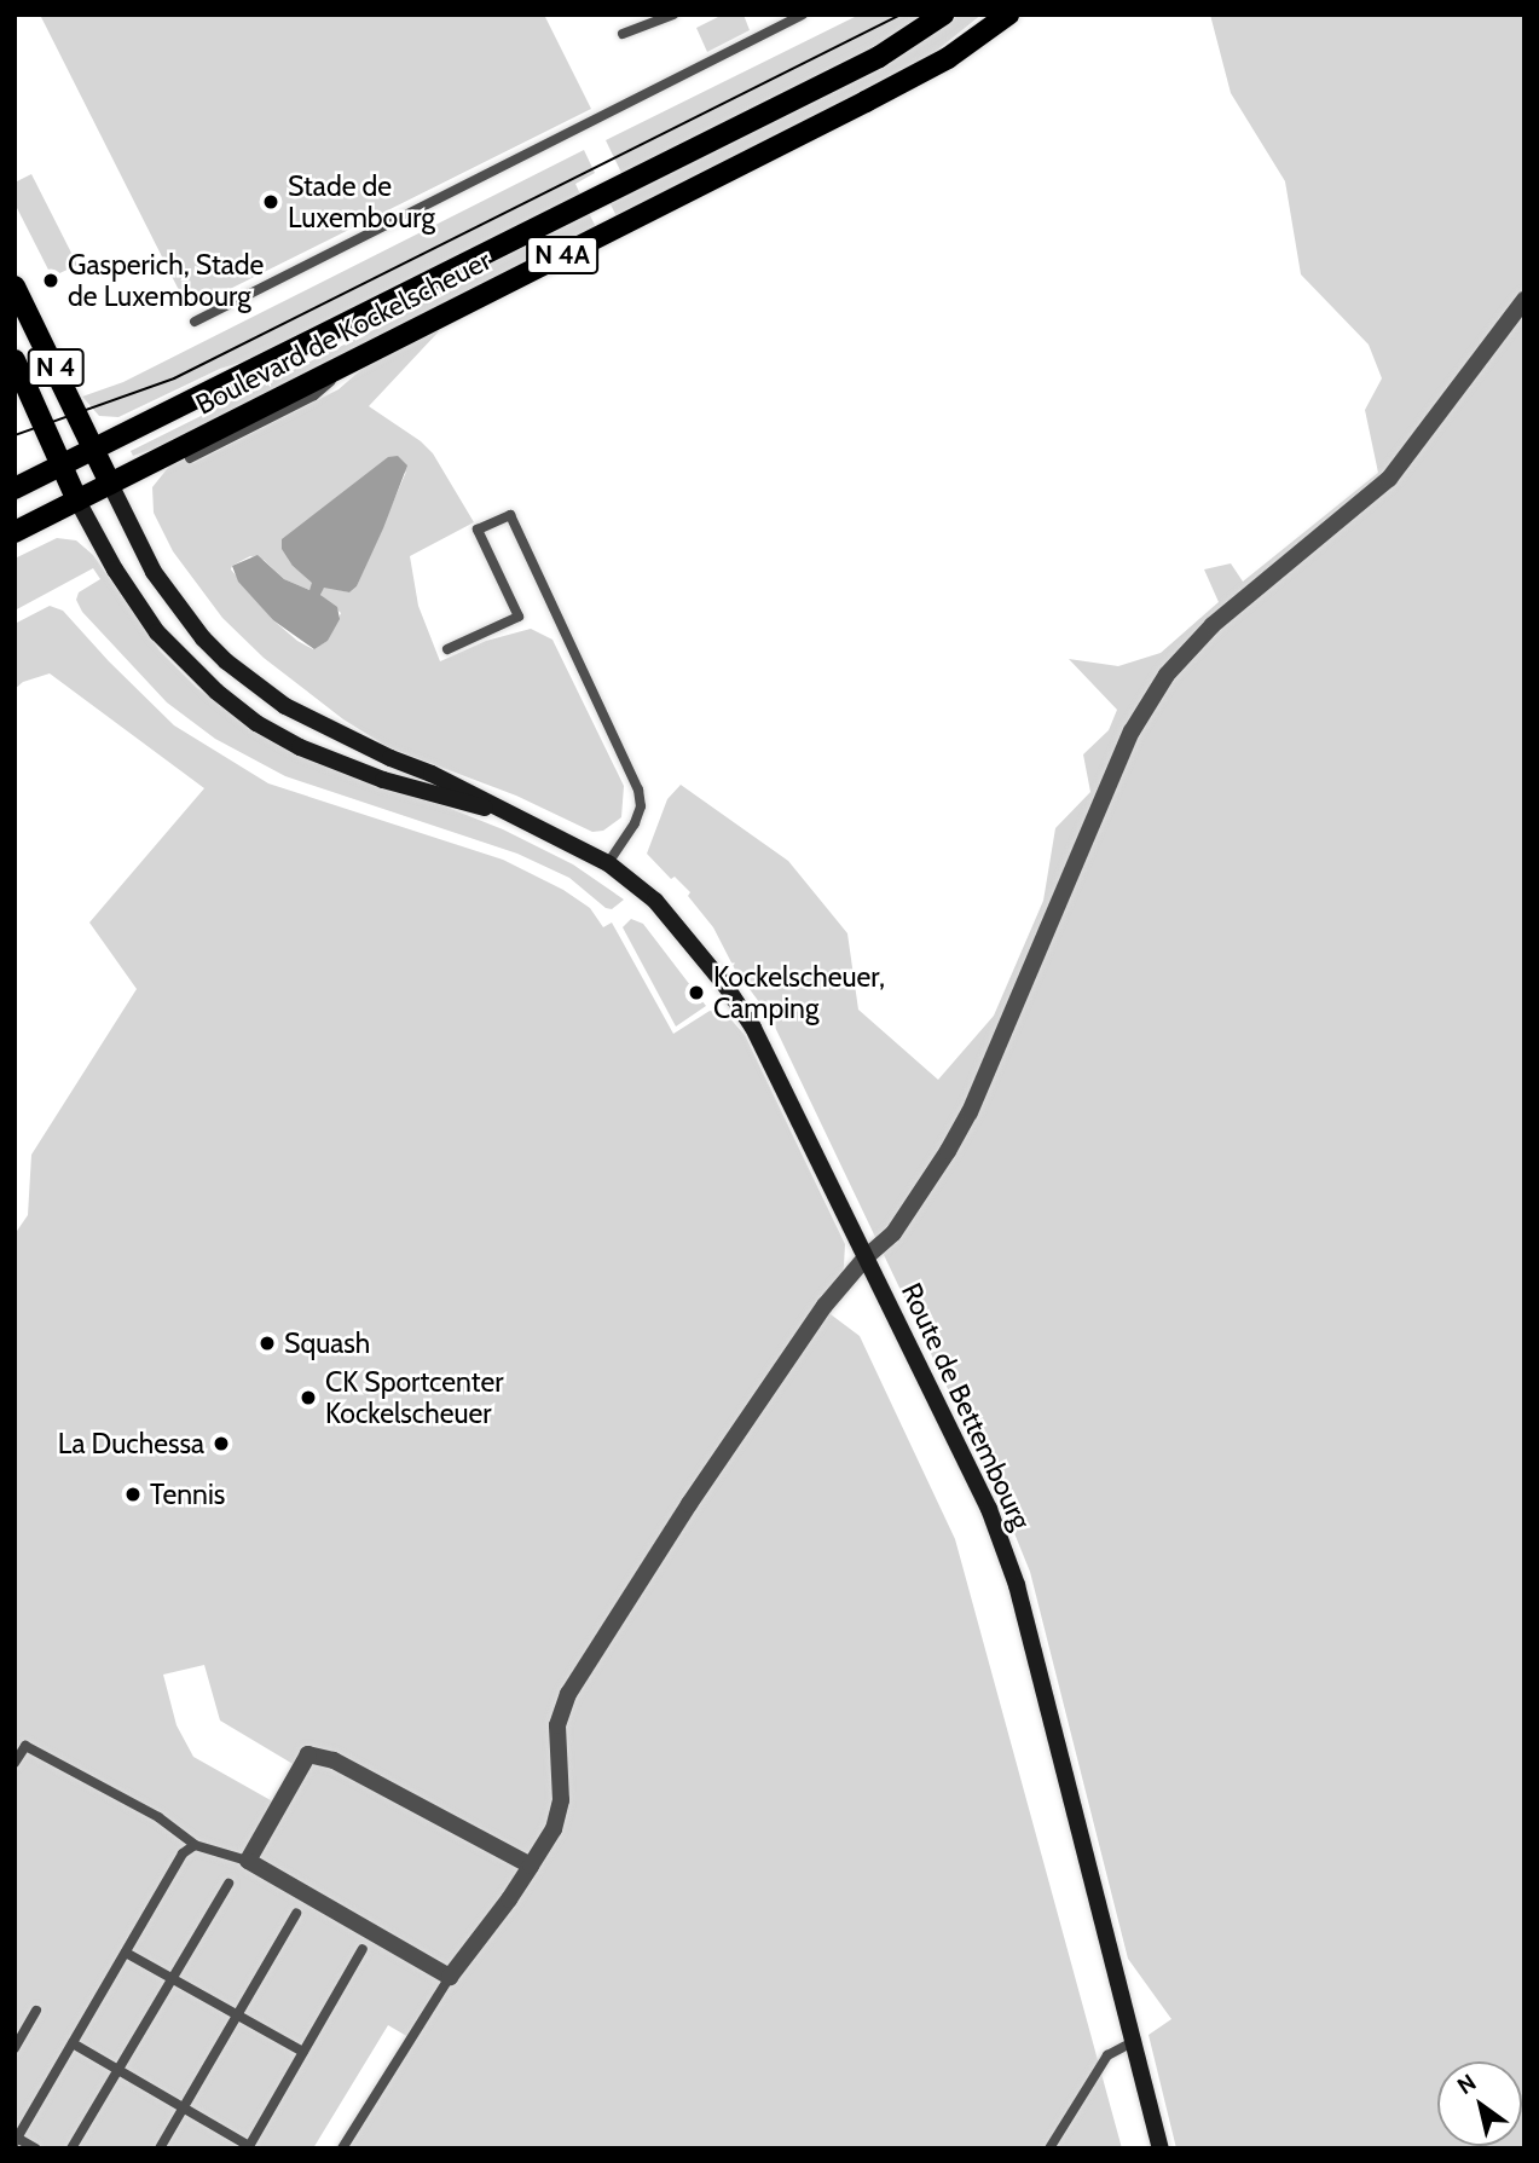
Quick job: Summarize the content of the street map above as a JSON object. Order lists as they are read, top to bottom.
{
  "streets": {
    "main road": [
      "N 4A",
      "Boulevard de Kockelscheuer",
      "N 4",
      "Route de Bettembourg"
    ]
  },
  "crossings": [
    ["Boulevard de Kockelscheuer", "N 4"],
    ["Boulevard de Kockelscheuer", "Route de Bettembourg"],
    ["N 4", "Route de Bettembourg"]
  ],
  "places": [
    "Stade de Luxembourg",
    "Gasperich, Stade de Luxembourg",
    "Kockelscheuer, Camping",
    "Squash",
    "CK Sportcenter Kockelscheuer",
    "La Duchessa",
    "Tennis"
  ],
  "north": "top left"
}
